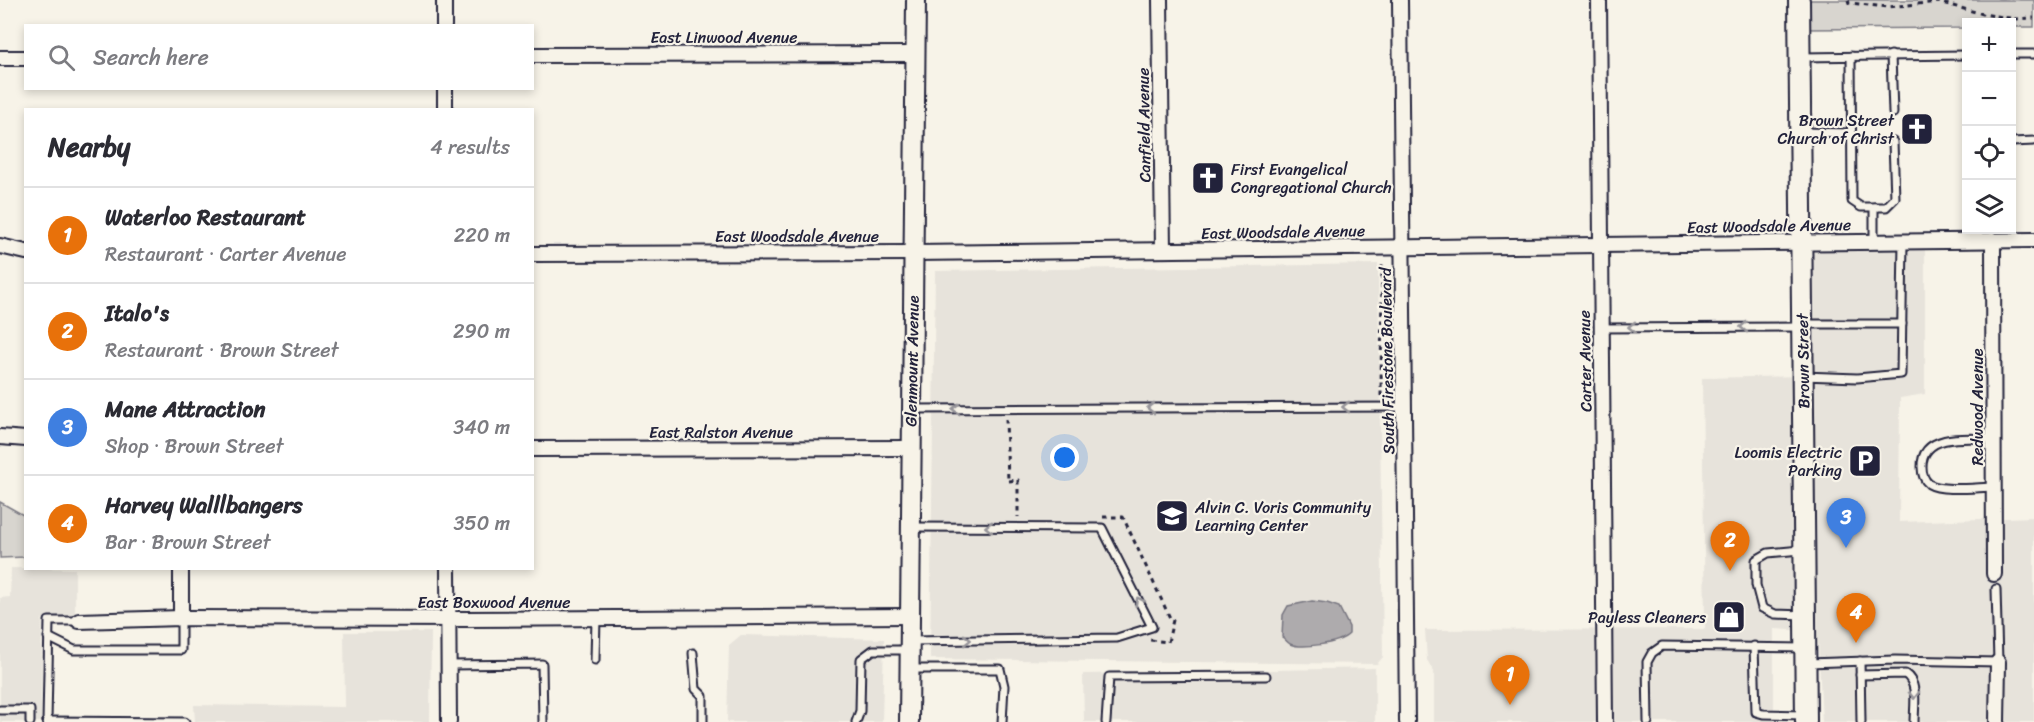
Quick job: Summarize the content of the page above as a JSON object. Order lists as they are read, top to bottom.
{
  "streets": {
    "main road": ["Brown Street"],
    "street": [
      "East Linwood Avenue",
      "Canfield Avenue",
      "East Woodsdale Avenue",
      "Glenmount Avenue",
      "South Firestone Boulevard",
      "Carter Avenue",
      "Redwood Avenue",
      "East Ralston Avenue",
      "East Boxwood Avenue"
    ]
  },
  "crossings": [
    ["East Linwood Avenue", "Glenmount Avenue"],
    ["Canfield Avenue", "East Woodsdale Avenue"],
    ["East Woodsdale Avenue", "Glenmount Avenue"],
    ["East Woodsdale Avenue", "South Firestone Boulevard"],
    ["East Woodsdale Avenue", "Carter Avenue"],
    ["East Woodsdale Avenue", "Brown Street"],
    ["East Woodsdale Avenue", "Redwood Avenue"],
    ["Glenmount Avenue", "East Ralston Avenue"],
    ["Glenmount Avenue", "East Boxwood Avenue"]
  ],
  "places": {
    "church": ["Brown Street Church of Christ", "First Evangelical Congregational Church"],
    "parking": ["Loomis Electric Parking"],
    "school or university": ["Alvin C. Voris Community Learning Center"],
    "shop": ["Payless Cleaners"]
  },
  "page": {
    "map_buttons": ["+", "−"],
    "search": "Search here",
    "heading": ["Nearby", "4 results"],
    "list": [
      {
        "mark": "1",
        "name": "Waterloo Restaurant",
        "note": "Restaurant · Carter Avenue",
        "value": "220 m"
      },
      {
        "mark": "2",
        "name": "Italo's",
        "note": "Restaurant · Brown Street",
        "value": "290 m"
      },
      {
        "mark": "3",
        "name": "Mane Attraction",
        "note": "Shop · Brown Street",
        "value": "340 m"
      },
      {
        "mark": "4",
        "name": "Harvey Walllbangers",
        "note": "Bar · Brown Street",
        "value": "350 m"
      }
    ],
    "pins": [
      "3",
      "2",
      "4",
      "1"
    ]
  }
}
